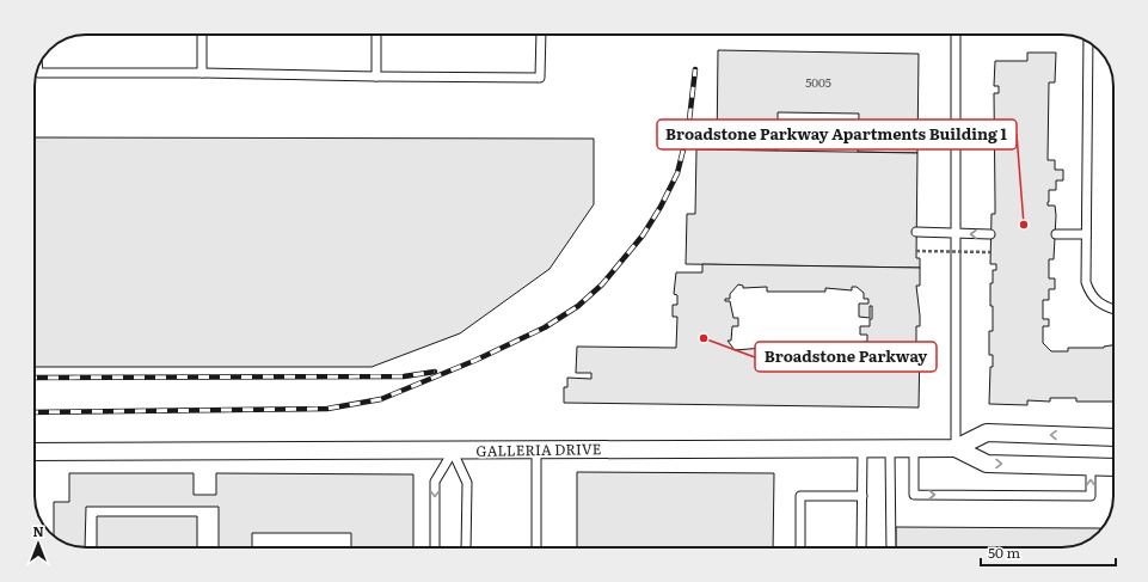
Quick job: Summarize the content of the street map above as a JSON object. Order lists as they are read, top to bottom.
{
  "streets": {
    "street": ["GALLERIA DRIVE"]
  },
  "places": ["Broadstone Parkway Apartments Building 1", "Broadstone Parkway"],
  "house_numbers": ["5005"],
  "scale_bar": "50 m",
  "north": "top"
}
